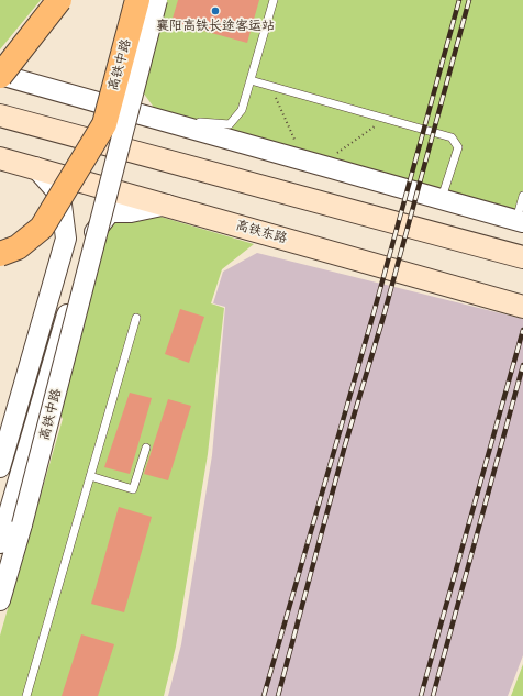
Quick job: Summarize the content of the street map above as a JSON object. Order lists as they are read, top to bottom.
{
  "streets": {
    "highway": ["高铁中路"],
    "main road": ["高铁东路"]
  },
  "crossings": [
    ["高铁中路", "高铁东路"]
  ],
  "places": ["襄阳高铁长途客运站"]
}
